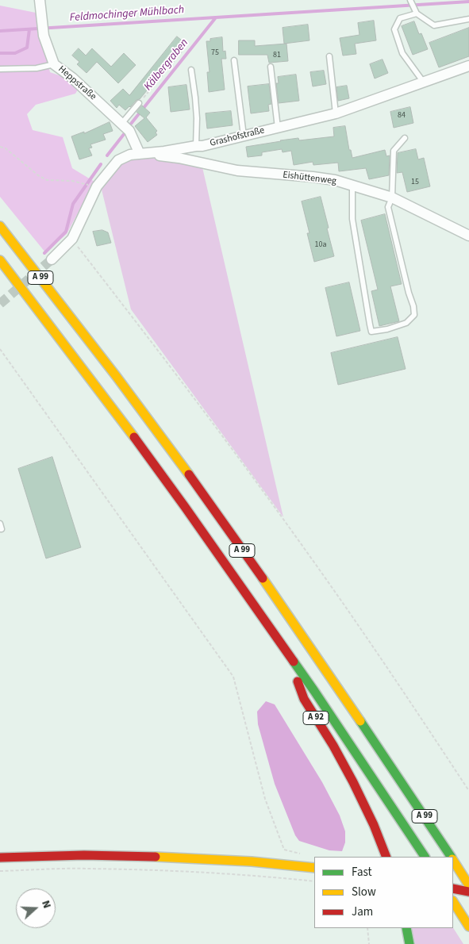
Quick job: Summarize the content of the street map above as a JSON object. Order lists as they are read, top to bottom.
{
  "streets": {
    "main road": ["A 99", "A 92"],
    "street": ["Heppstraße", "Grashofstraße", "Eishüttenweg"]
  },
  "crossings": [
    ["Heppstraße", "Grashofstraße"],
    ["Heppstraße", "Eishüttenweg"],
    ["Grashofstraße", "Eishüttenweg"],
    ["A 99", "A 92"]
  ],
  "water": ["Feldmochinger Mühlbach", "Kälbergraben"],
  "house_numbers": [
    "75",
    "81",
    "84",
    "15",
    "10a"
  ],
  "legend": ["Fast", "Slow", "Jam"],
  "north": "right"
}
